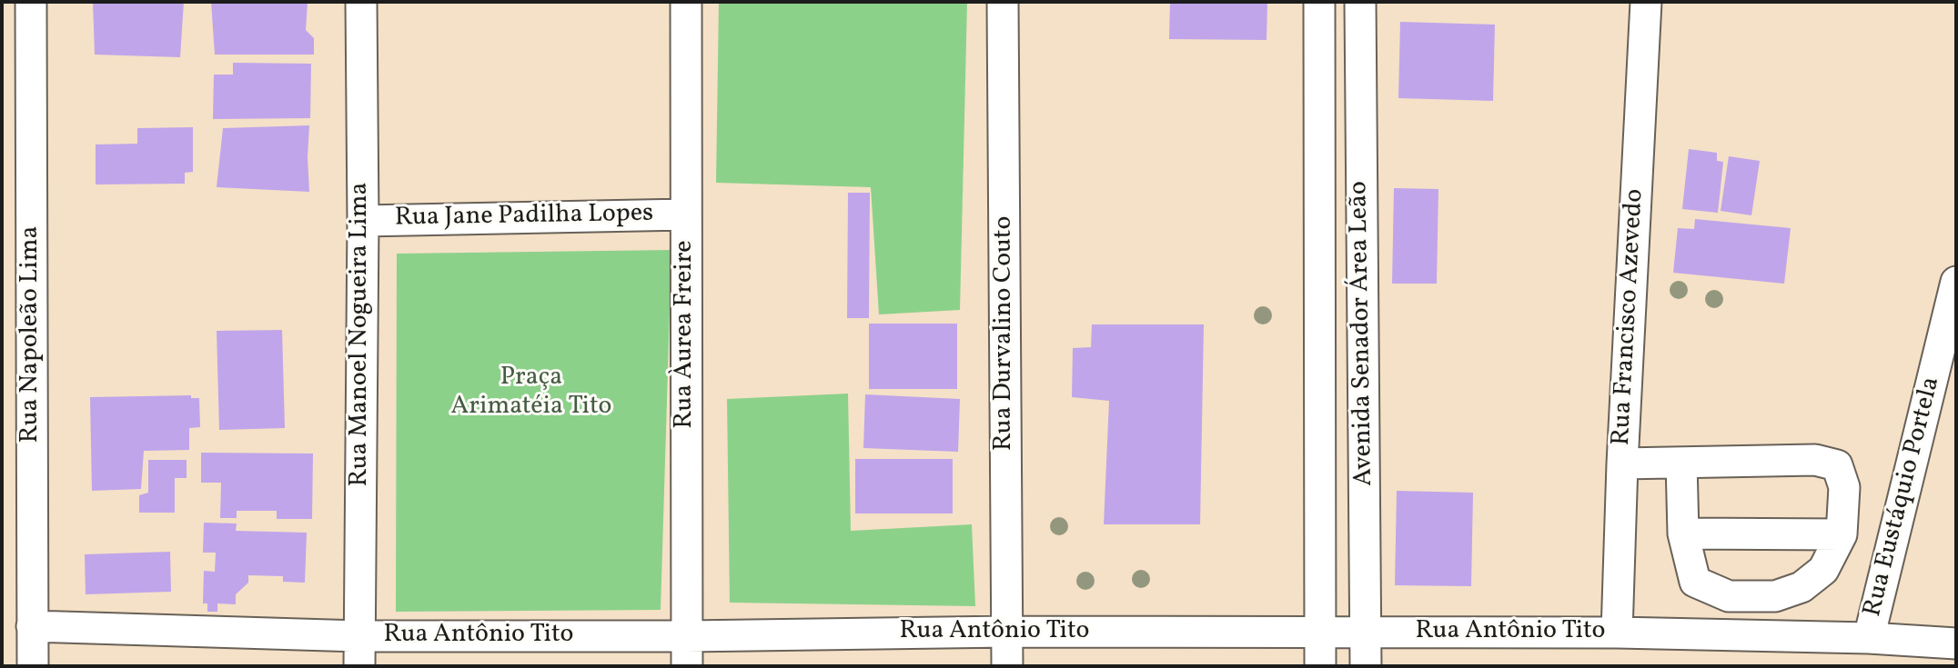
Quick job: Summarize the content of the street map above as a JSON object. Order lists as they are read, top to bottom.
{
  "streets": {
    "street": [
      "Rua Jane Padilha Lopes",
      "Rua Francisco Azevedo",
      "Rua Durvalino Couto",
      "Avenida Senador Área Leão",
      "Rua Napoleão Lima",
      "Rua Manoel Nogueira Lima",
      "Rua Àurea Freire",
      "Rua Eustáquio Portela",
      "Rua Antônio Tito"
    ]
  },
  "crossings": [
    ["Rua Jane Padilha Lopes", "Rua Manoel Nogueira Lima"],
    ["Rua Jane Padilha Lopes", "Rua Àurea Freire"],
    ["Rua Francisco Azevedo", "Rua Antônio Tito"],
    ["Rua Durvalino Couto", "Rua Antônio Tito"],
    ["Avenida Senador Área Leão", "Rua Antônio Tito"],
    ["Rua Napoleão Lima", "Rua Antônio Tito"],
    ["Rua Manoel Nogueira Lima", "Rua Antônio Tito"],
    ["Rua Àurea Freire", "Rua Antônio Tito"],
    ["Rua Eustáquio Portela", "Rua Antônio Tito"]
  ],
  "parks": ["Praça Arimatéia Tito"]
}
